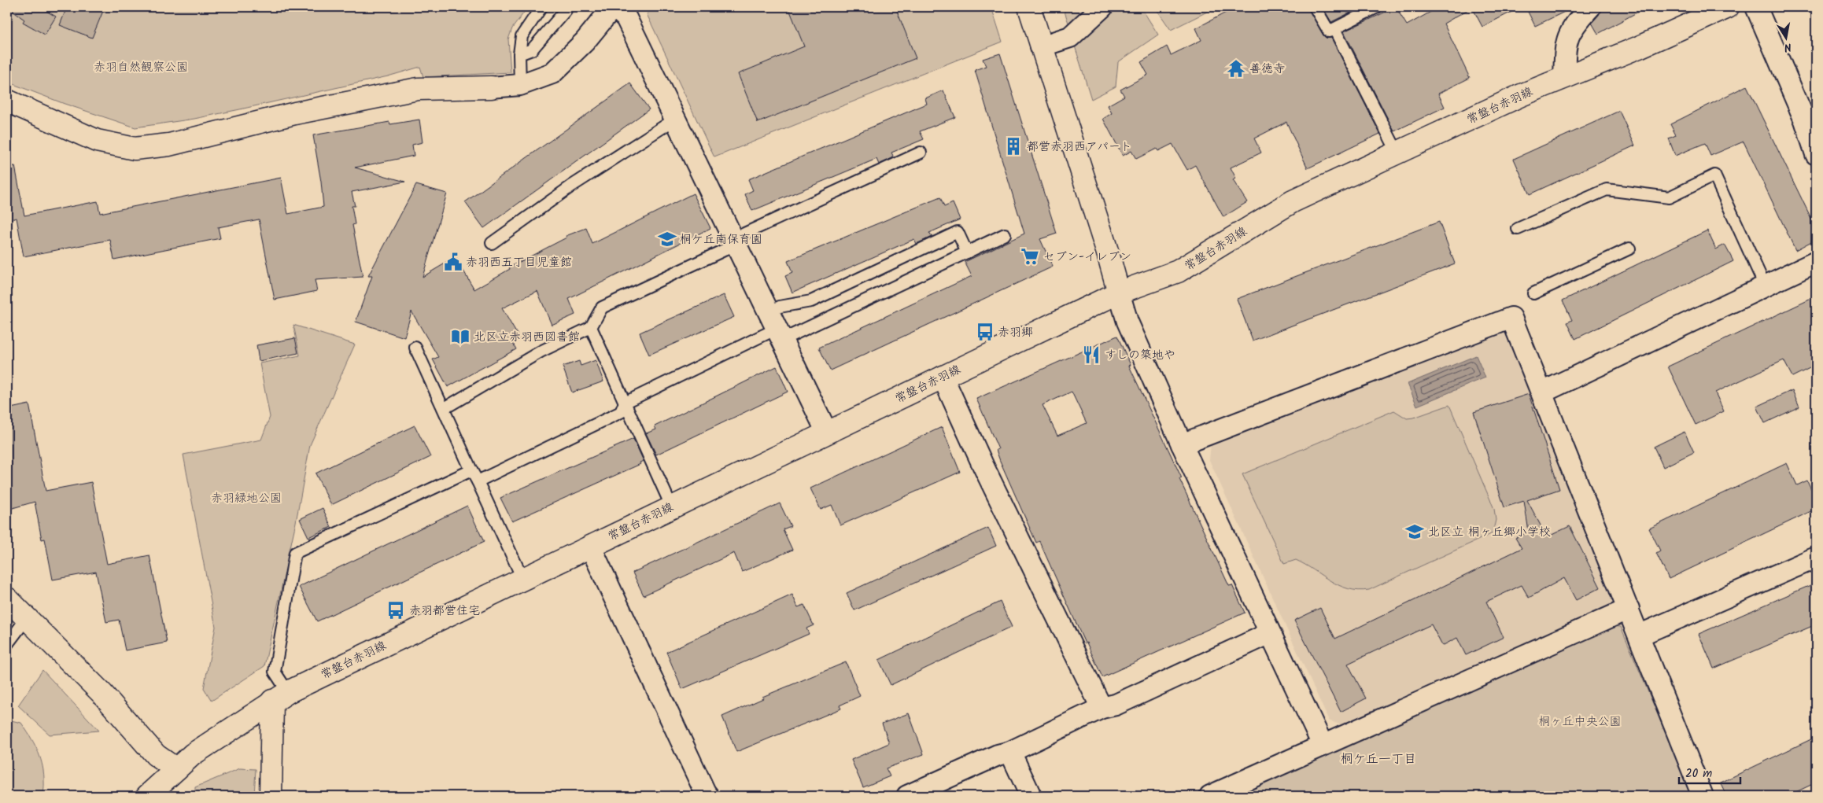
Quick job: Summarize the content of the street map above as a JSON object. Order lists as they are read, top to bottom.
{
  "streets": {
    "main road": ["常盤台赤羽線"]
  },
  "districts": ["桐ケ丘一丁目"],
  "parks": ["赤羽自然観察公園", "赤羽緑地公園", "桐ヶ丘中央公園"],
  "places": {
    "temple": ["善徳寺"],
    "building": ["都営赤羽西アパート"],
    "school or university": ["桐ケ丘南保育園", "北区立 桐ヶ丘郷小学校"],
    "supermarket": ["セブン-イレブン"],
    "public building": ["赤羽西五丁目児童館"],
    "bus stop": ["赤羽郷", "赤羽都営住宅"],
    "library": ["北区立赤羽西図書館"],
    "restaurant": ["すしの築地や"]
  },
  "scale_bar": "20 m",
  "north": "bottom"
}
